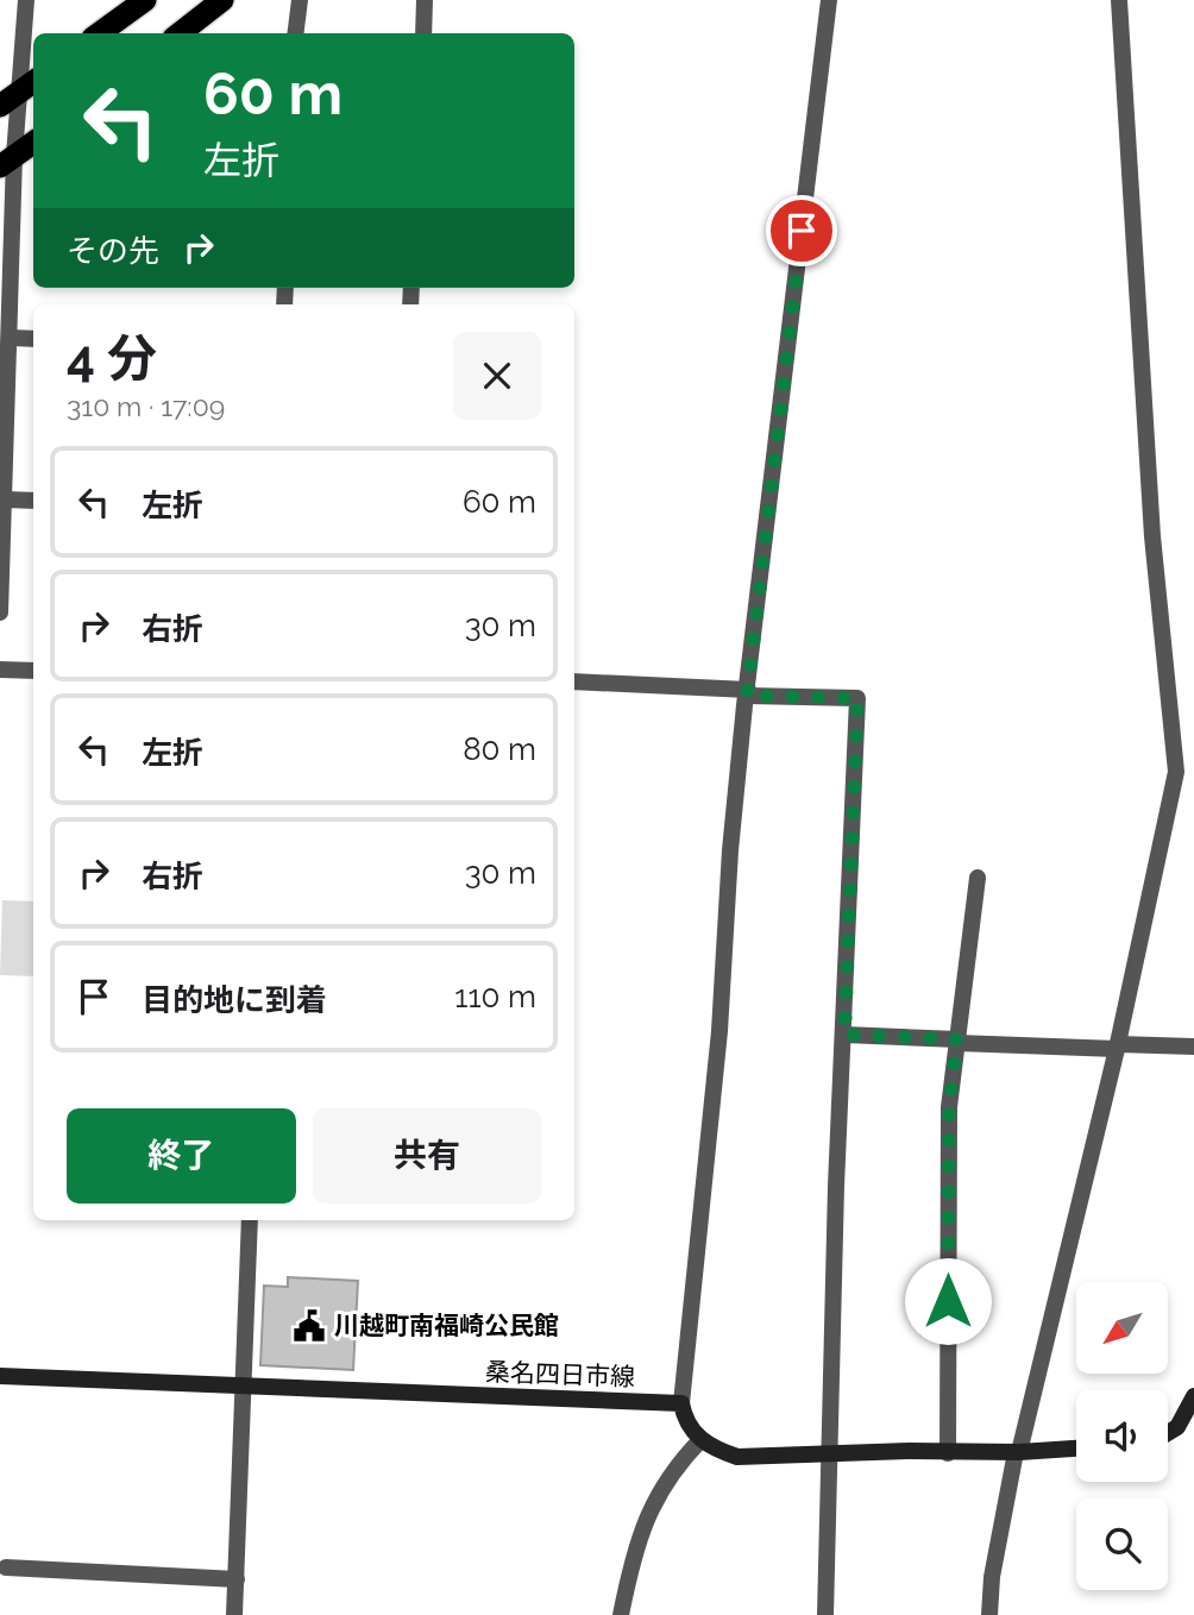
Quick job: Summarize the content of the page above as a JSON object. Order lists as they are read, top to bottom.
{
  "streets": {
    "main road": ["桑名四日市線"]
  },
  "places": {
    "public building": ["川越町南福崎公民館"]
  },
  "north": "bottom left",
  "page": {
    "turn": ["60 m", "左折"],
    "then": "その先",
    "heading": ["4 分", "310 m · 17:09"],
    "list": [
      {
        "name": "左折",
        "value": "60 m"
      },
      {
        "name": "右折",
        "value": "30 m"
      },
      {
        "name": "左折",
        "value": "80 m"
      },
      {
        "name": "右折",
        "value": "30 m"
      },
      {
        "name": "目的地に到着",
        "value": "110 m"
      }
    ],
    "buttons": ["終了", "共有"]
  }
}
